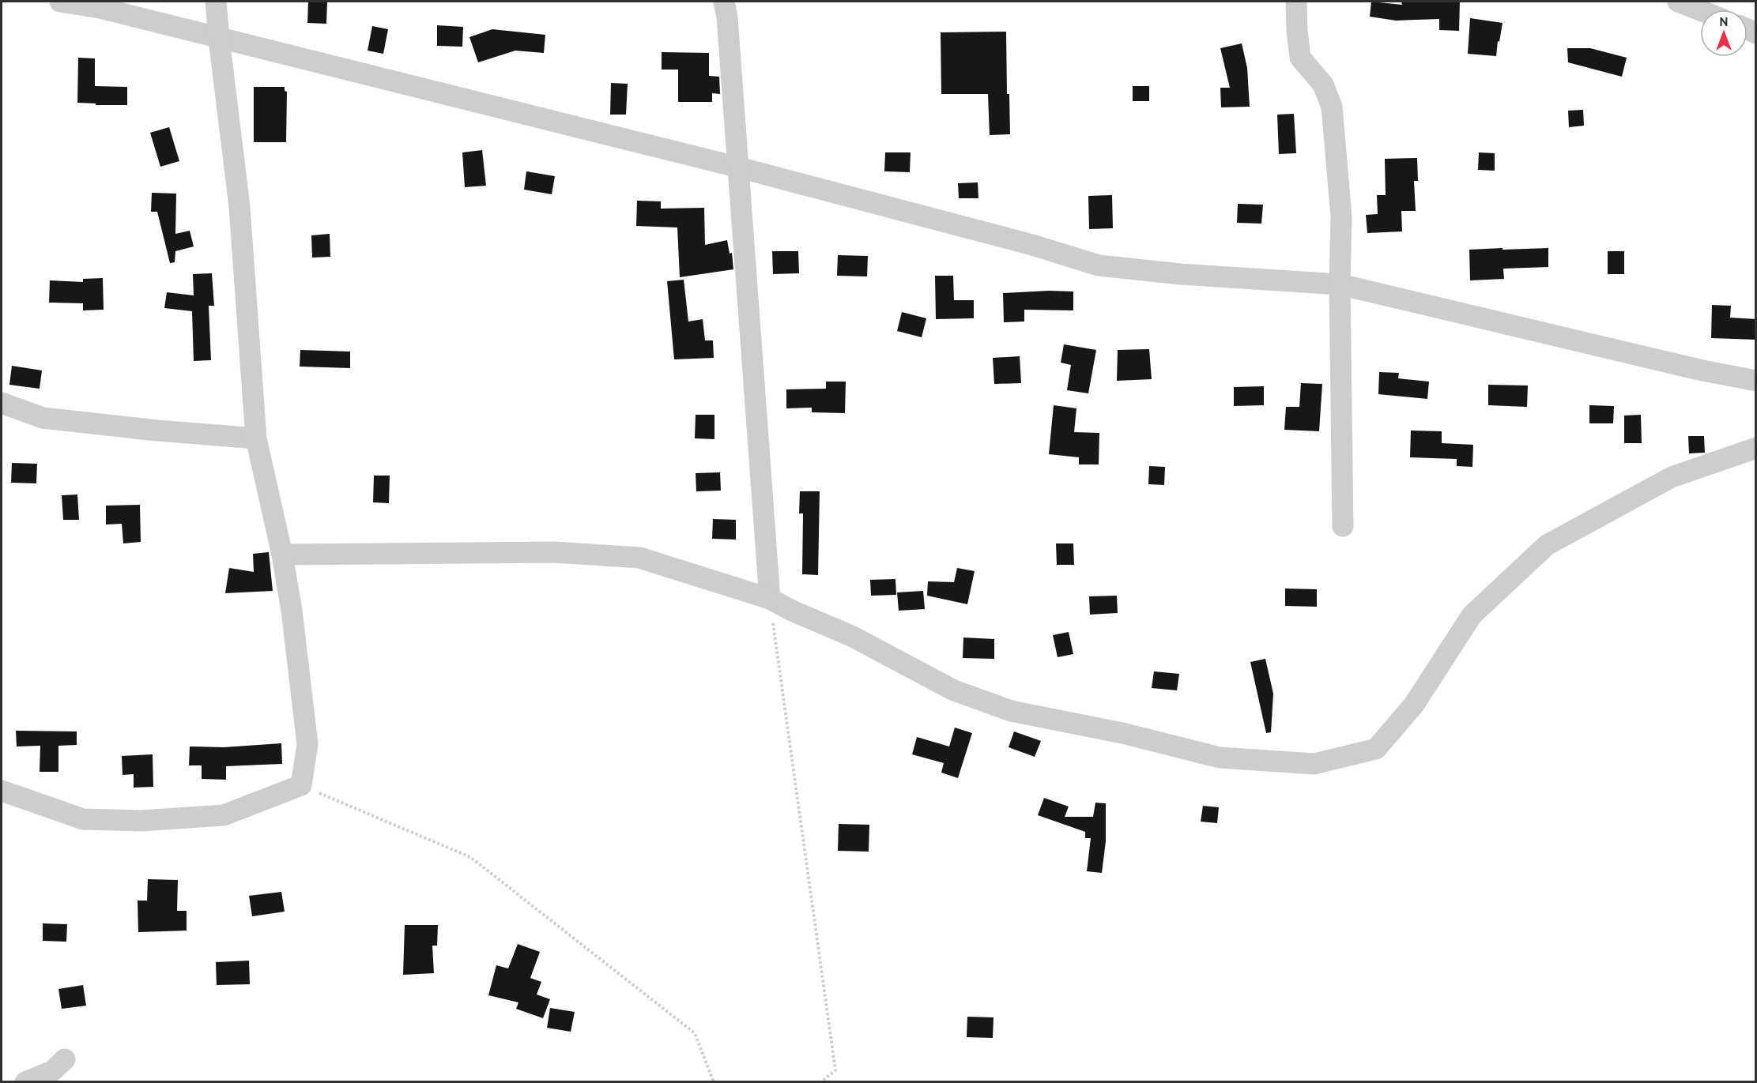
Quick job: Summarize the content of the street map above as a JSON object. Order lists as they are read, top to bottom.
{
  "north": "top"
}
